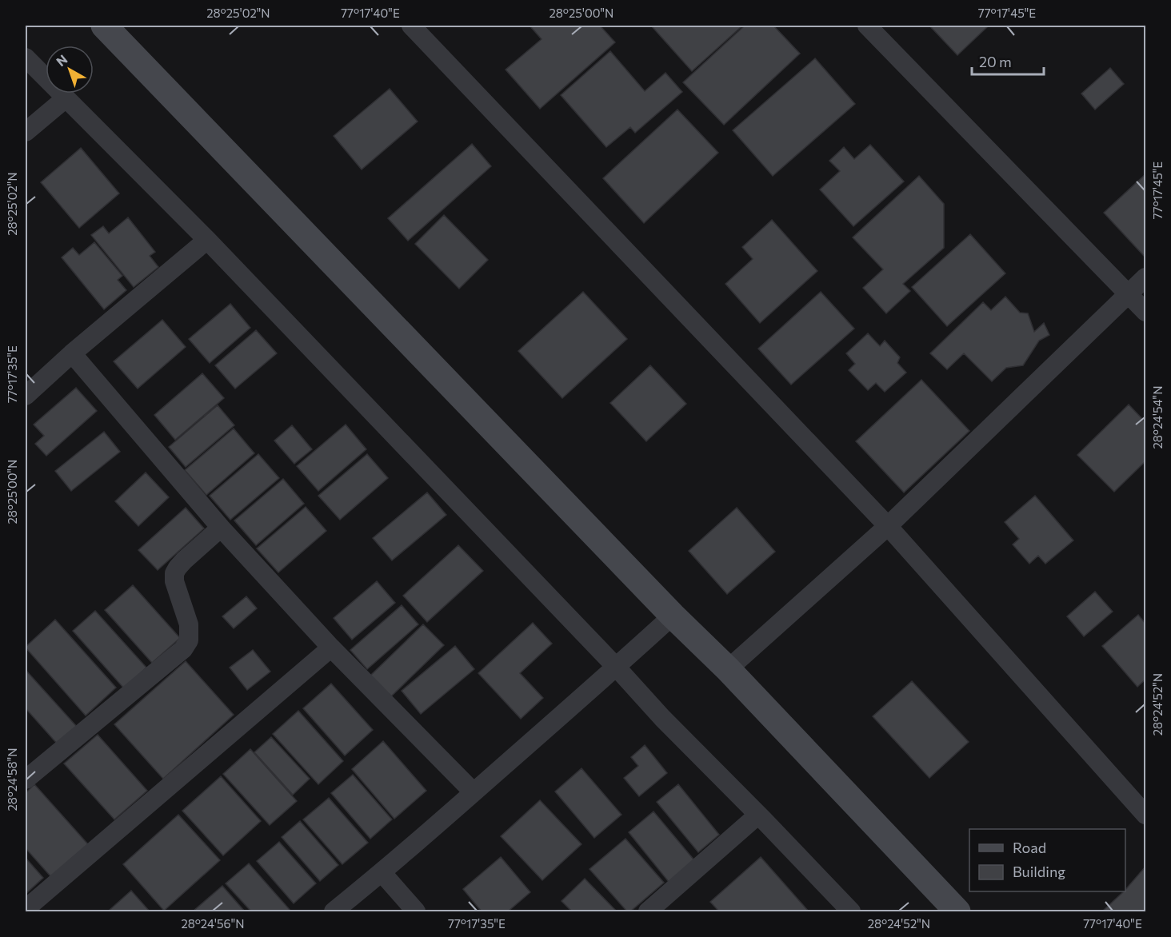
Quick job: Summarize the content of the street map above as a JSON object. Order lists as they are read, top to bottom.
{
  "legend": ["Road", "Building"],
  "scale_bar": "20 m",
  "north": "top left",
  "coordinates": [
    "28°25'02\"N",
    "77°17'40\"E",
    "28°25'00\"N",
    "77°17'45\"E",
    "77°17'35\"E",
    "28°24'54\"N",
    "28°24'52\"N",
    "28°24'58\"N",
    "28°24'56\"N"
  ]
}
